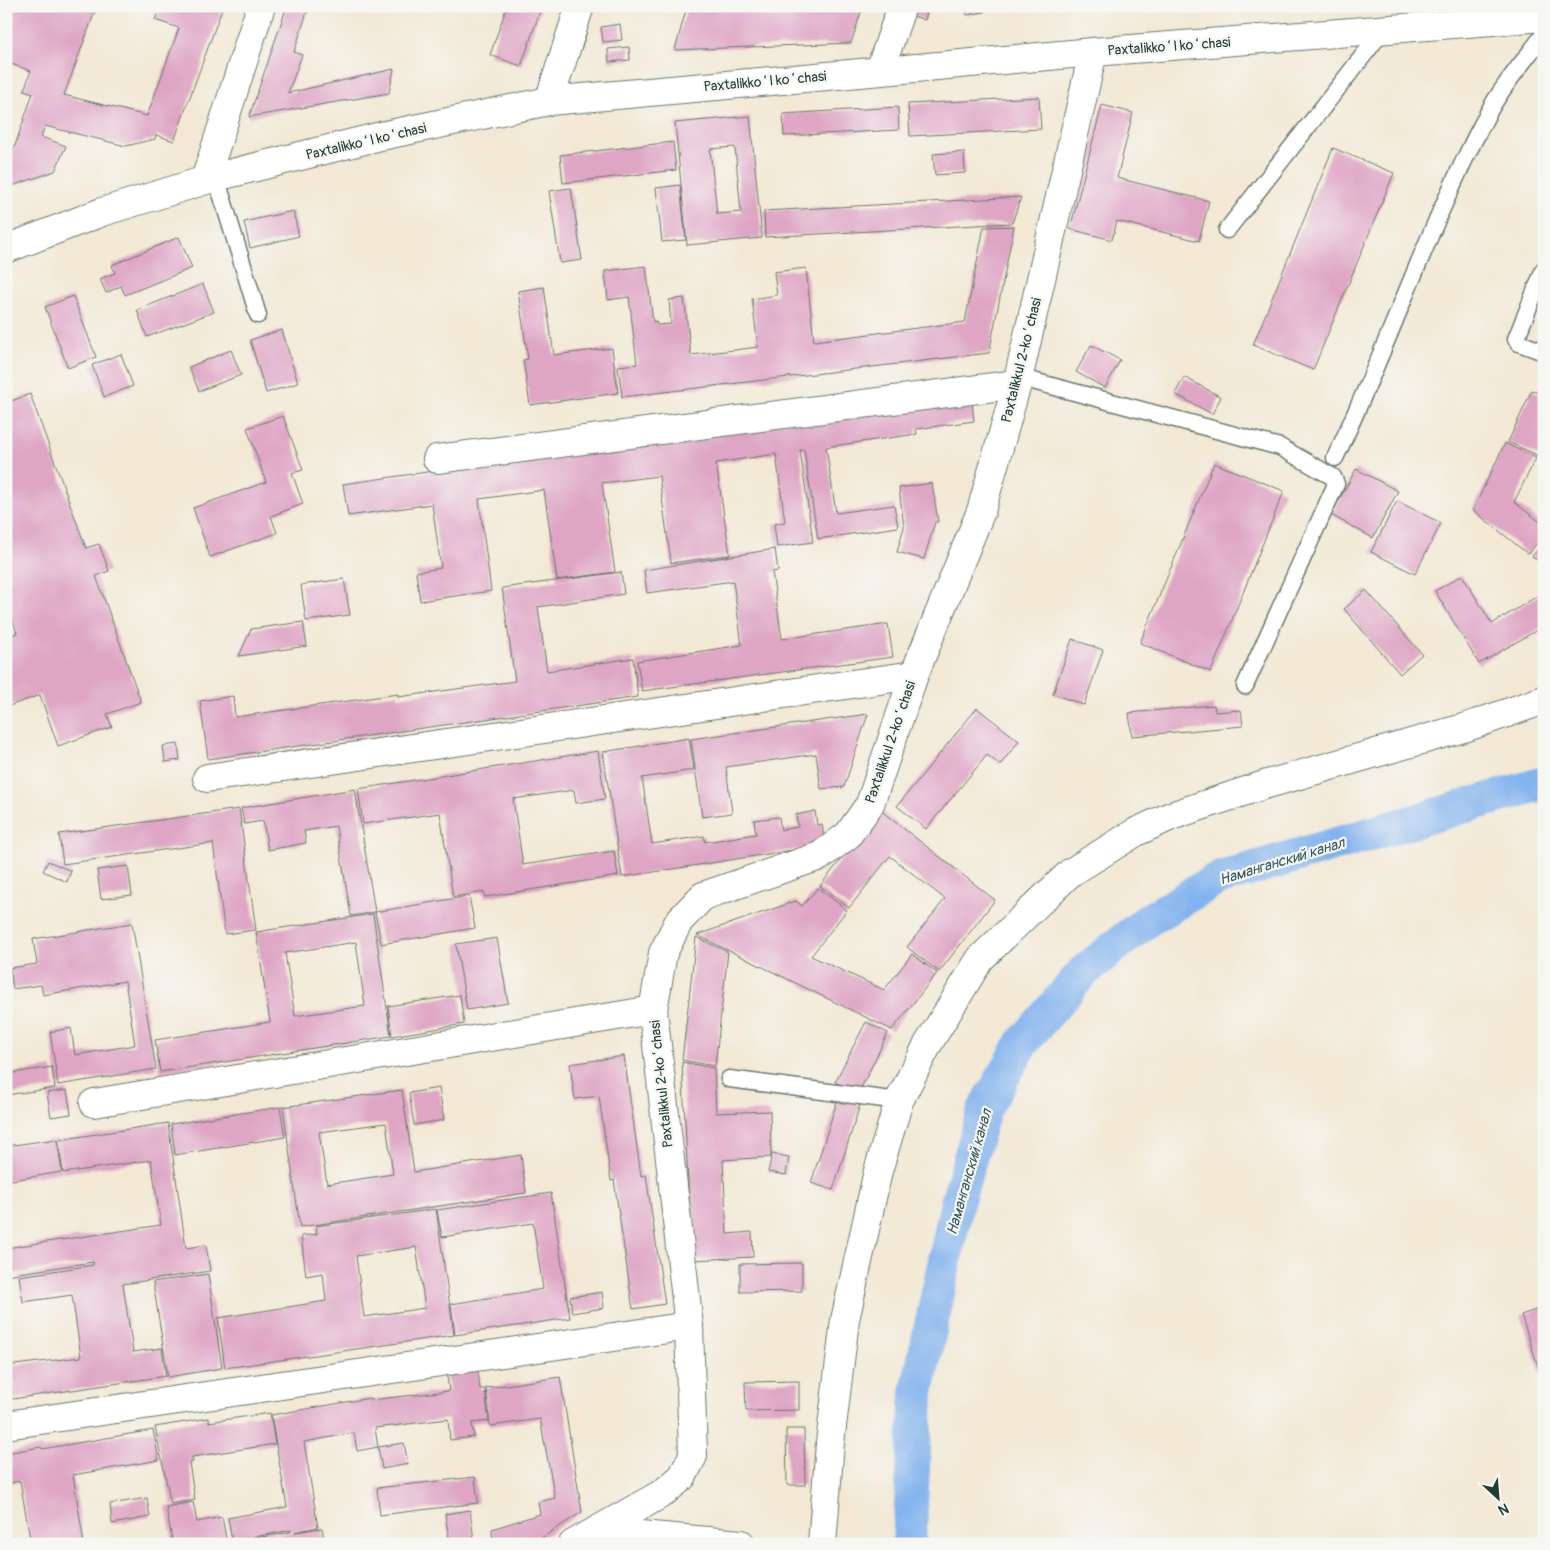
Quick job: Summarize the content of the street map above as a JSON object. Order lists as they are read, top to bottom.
{
  "streets": {
    "street": ["Paxtalikkoʻl koʻchasi", "Paxtalikkul 2-koʻchasi"]
  },
  "crossings": [
    ["Paxtalikkoʻl koʻchasi", "Paxtalikkul 2-koʻchasi"]
  ],
  "water": ["Наманганский канал"],
  "north": "bottom right"
}
